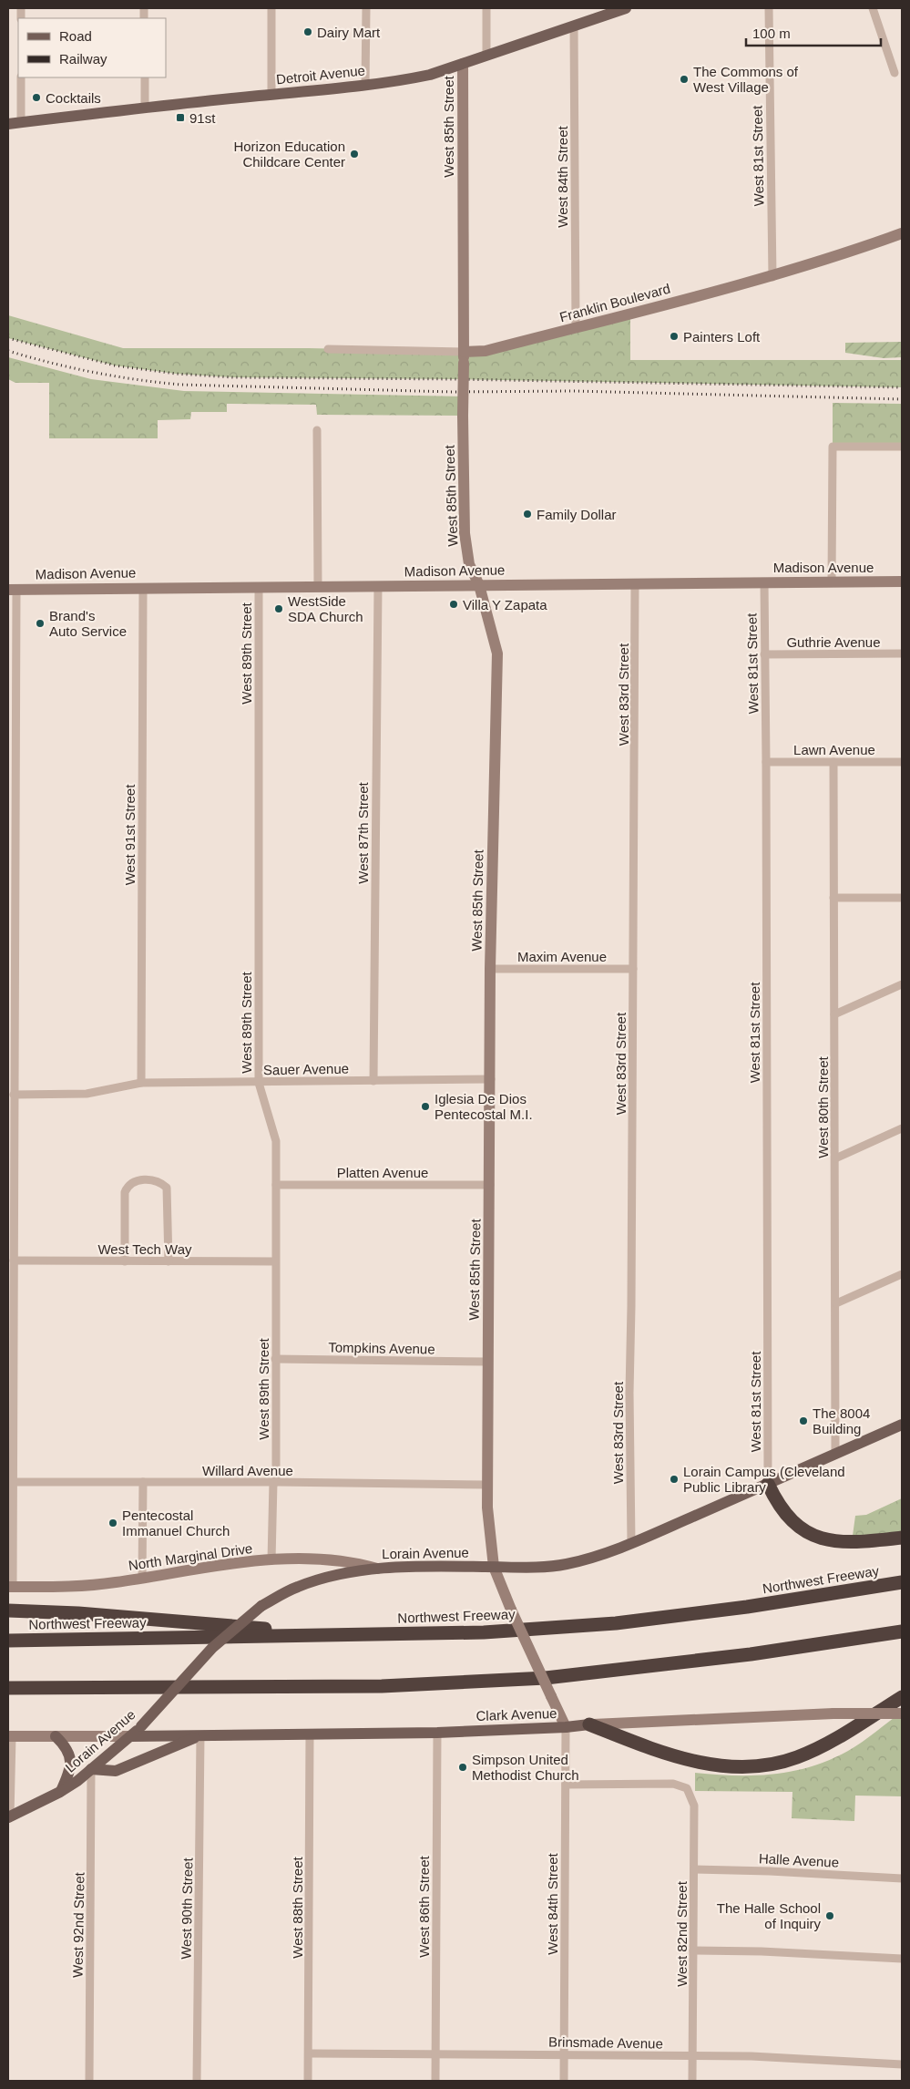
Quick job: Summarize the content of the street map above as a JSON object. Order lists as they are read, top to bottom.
{
  "streets": {
    "highway": ["Northwest Freeway"],
    "main road": ["Detroit Avenue", "Lorain Avenue", "Clark Avenue"],
    "street": [
      "West 85th Street",
      "West 81st Street",
      "West 84th Street",
      "Franklin Boulevard",
      "Madison Avenue",
      "Guthrie Avenue",
      "West 89th Street",
      "West 83rd Street",
      "Lawn Avenue",
      "West 87th Street",
      "West 91st Street",
      "Maxim Avenue",
      "Sauer Avenue",
      "West 80th Street",
      "Platten Avenue",
      "West Tech Way",
      "Tompkins Avenue",
      "Willard Avenue",
      "North Marginal Drive",
      "Halle Avenue",
      "West 86th Street",
      "West 88th Street",
      "West 90th Street",
      "West 92nd Street",
      "West 82nd Street",
      "Brinsmade Avenue"
    ]
  },
  "crossings": [
    ["Detroit Avenue", "West 85th Street"],
    ["Detroit Avenue", "West 84th Street"],
    ["West 85th Street", "West 84th Street"],
    ["West 85th Street", "Franklin Boulevard"],
    ["West 85th Street", "Madison Avenue"],
    ["West 85th Street", "Maxim Avenue"],
    ["West 85th Street", "Sauer Avenue"],
    ["West 85th Street", "Platten Avenue"],
    ["West 85th Street", "Tompkins Avenue"],
    ["West 85th Street", "Willard Avenue"],
    ["West 85th Street", "Lorain Avenue"],
    ["West 85th Street", "Clark Avenue"],
    ["West 81st Street", "Franklin Boulevard"],
    ["West 81st Street", "Madison Avenue"],
    ["West 81st Street", "Guthrie Avenue"],
    ["West 81st Street", "Lawn Avenue"],
    ["West 81st Street", "Lorain Avenue"],
    ["West 84th Street", "Franklin Boulevard"],
    ["West 84th Street", "Clark Avenue"],
    ["West 84th Street", "West 82nd Street"],
    ["West 84th Street", "Brinsmade Avenue"],
    ["Madison Avenue", "West 89th Street"],
    ["Madison Avenue", "West 83rd Street"],
    ["Madison Avenue", "West 87th Street"],
    ["Madison Avenue", "West 91st Street"],
    ["West 89th Street", "Sauer Avenue"],
    ["West 89th Street", "Platten Avenue"],
    ["West 89th Street", "West Tech Way"],
    ["West 89th Street", "Tompkins Avenue"],
    ["West 89th Street", "Willard Avenue"],
    ["West 89th Street", "North Marginal Drive"],
    ["West 83rd Street", "Maxim Avenue"],
    ["West 83rd Street", "Lorain Avenue"],
    ["Lawn Avenue", "West 80th Street"],
    ["West 87th Street", "Sauer Avenue"],
    ["West 91st Street", "Sauer Avenue"],
    ["West 80th Street", "Lorain Avenue"],
    ["Lorain Avenue", "North Marginal Drive"],
    ["Lorain Avenue", "Clark Avenue"],
    ["Lorain Avenue", "West 92nd Street"],
    ["Clark Avenue", "West 86th Street"],
    ["Clark Avenue", "West 88th Street"],
    ["Clark Avenue", "West 90th Street"],
    ["Halle Avenue", "West 82nd Street"],
    ["West 86th Street", "Brinsmade Avenue"],
    ["West 88th Street", "Brinsmade Avenue"],
    ["West 82nd Street", "Brinsmade Avenue"]
  ],
  "places": {
    "other": [
      "Dairy Mart",
      "The Commons of West Village",
      "Cocktails",
      "Horizon Education Childcare Center",
      "Painters Loft",
      "Family Dollar",
      "Villa Y Zapata",
      "WestSide SDA Church",
      "Brand's Auto Service",
      "Iglesia De Dios Pentecostal M.I.",
      "The 8004 Building",
      "Lorain Campus (Cleveland Public Library",
      "Pentecostal Immanuel Church",
      "Simpson United Methodist Church",
      "The Halle School of Inquiry"
    ],
    "transit": ["91st"]
  },
  "legend": ["Road", "Railway"],
  "scale_bar": "100 m"
}
